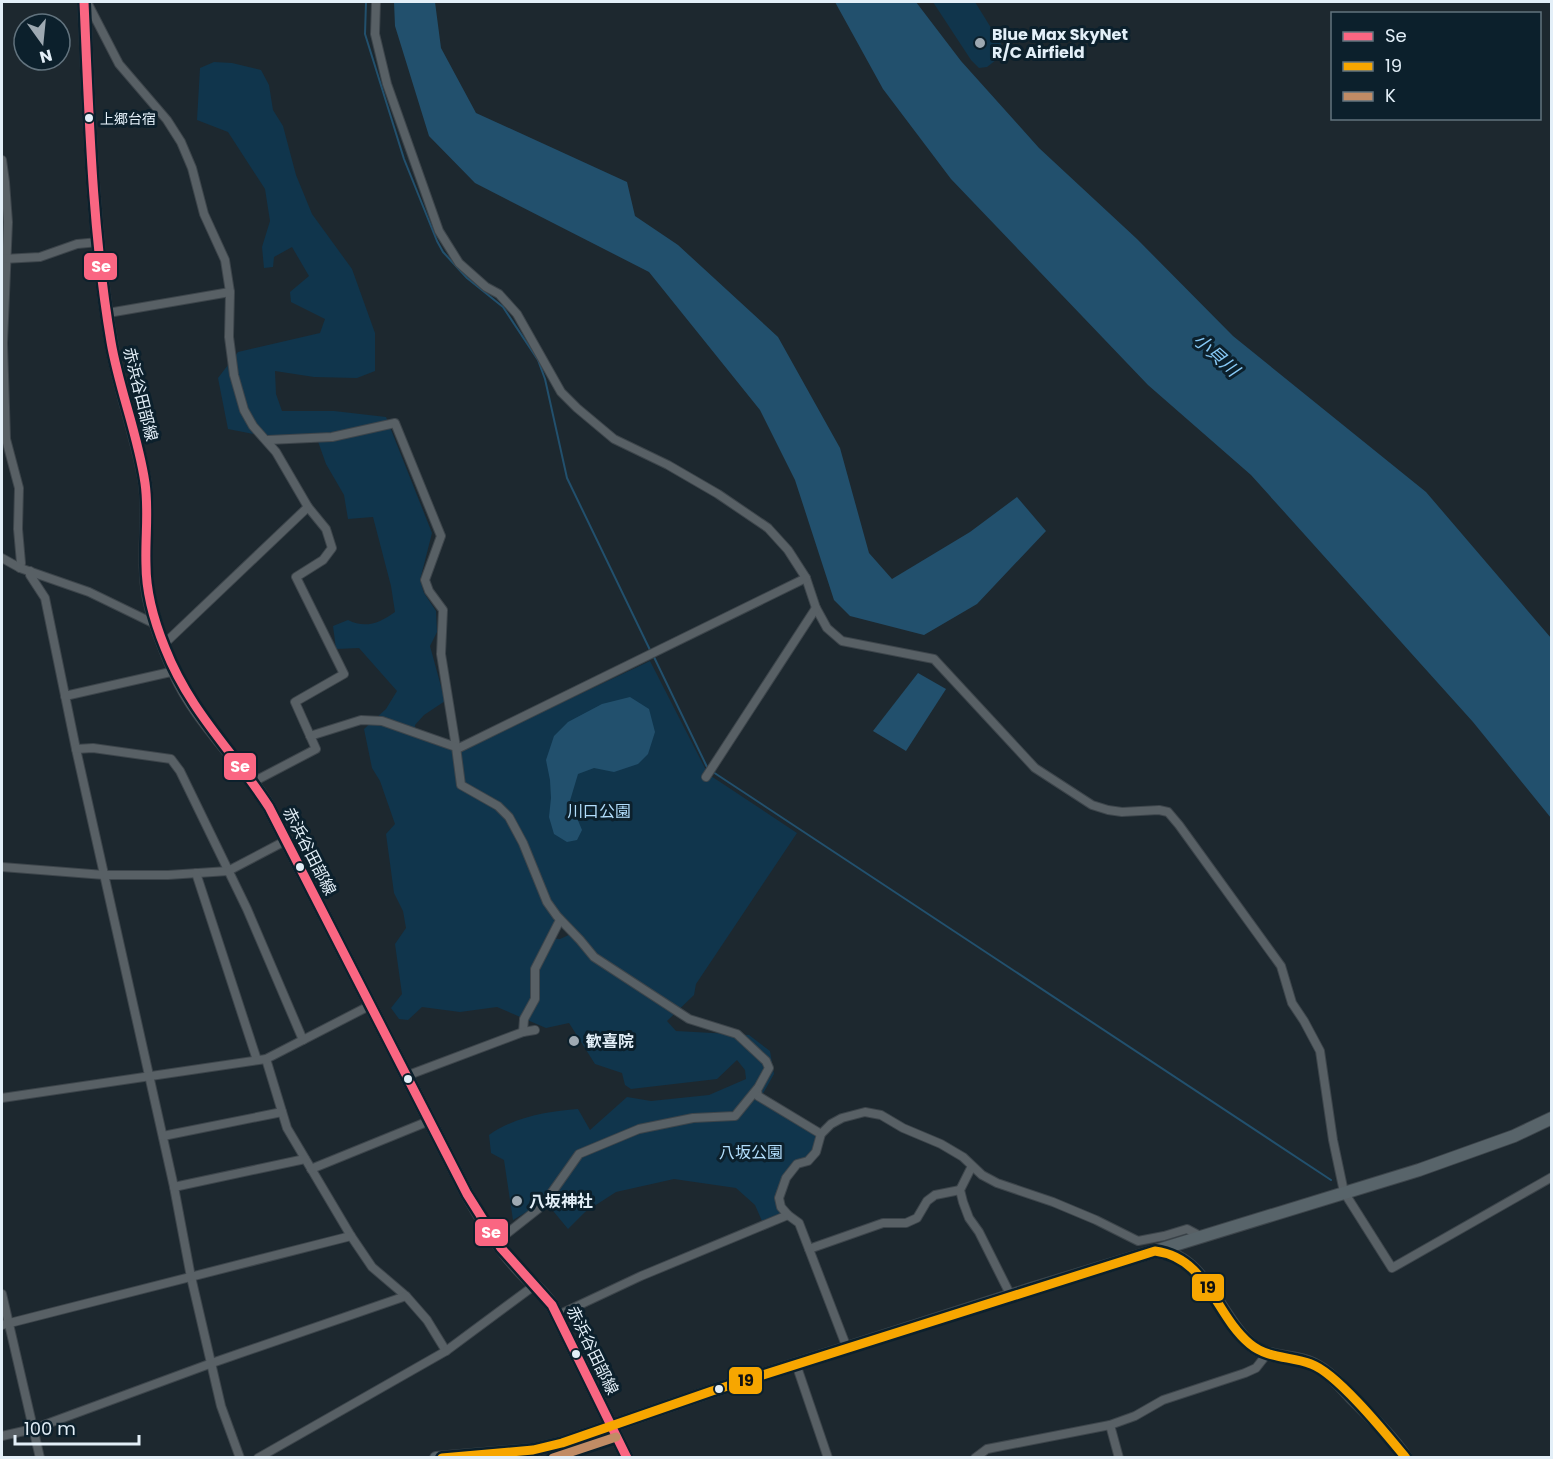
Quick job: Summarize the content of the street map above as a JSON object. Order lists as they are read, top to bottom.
{
  "streets": {
    "main road": ["赤浜谷田部線"]
  },
  "water": ["小貝川"],
  "parks": ["川口公園", "八坂公園"],
  "places": [
    "Blue Max SkyNet R/C Airfield",
    "上郷台宿",
    "歓喜院",
    "八坂神社"
  ],
  "lines": ["transit line Se", "transit line 19", "transit line K"],
  "legend": ["Se", "19", "K"],
  "scale_bar": "100 m",
  "north": "bottom"
}
